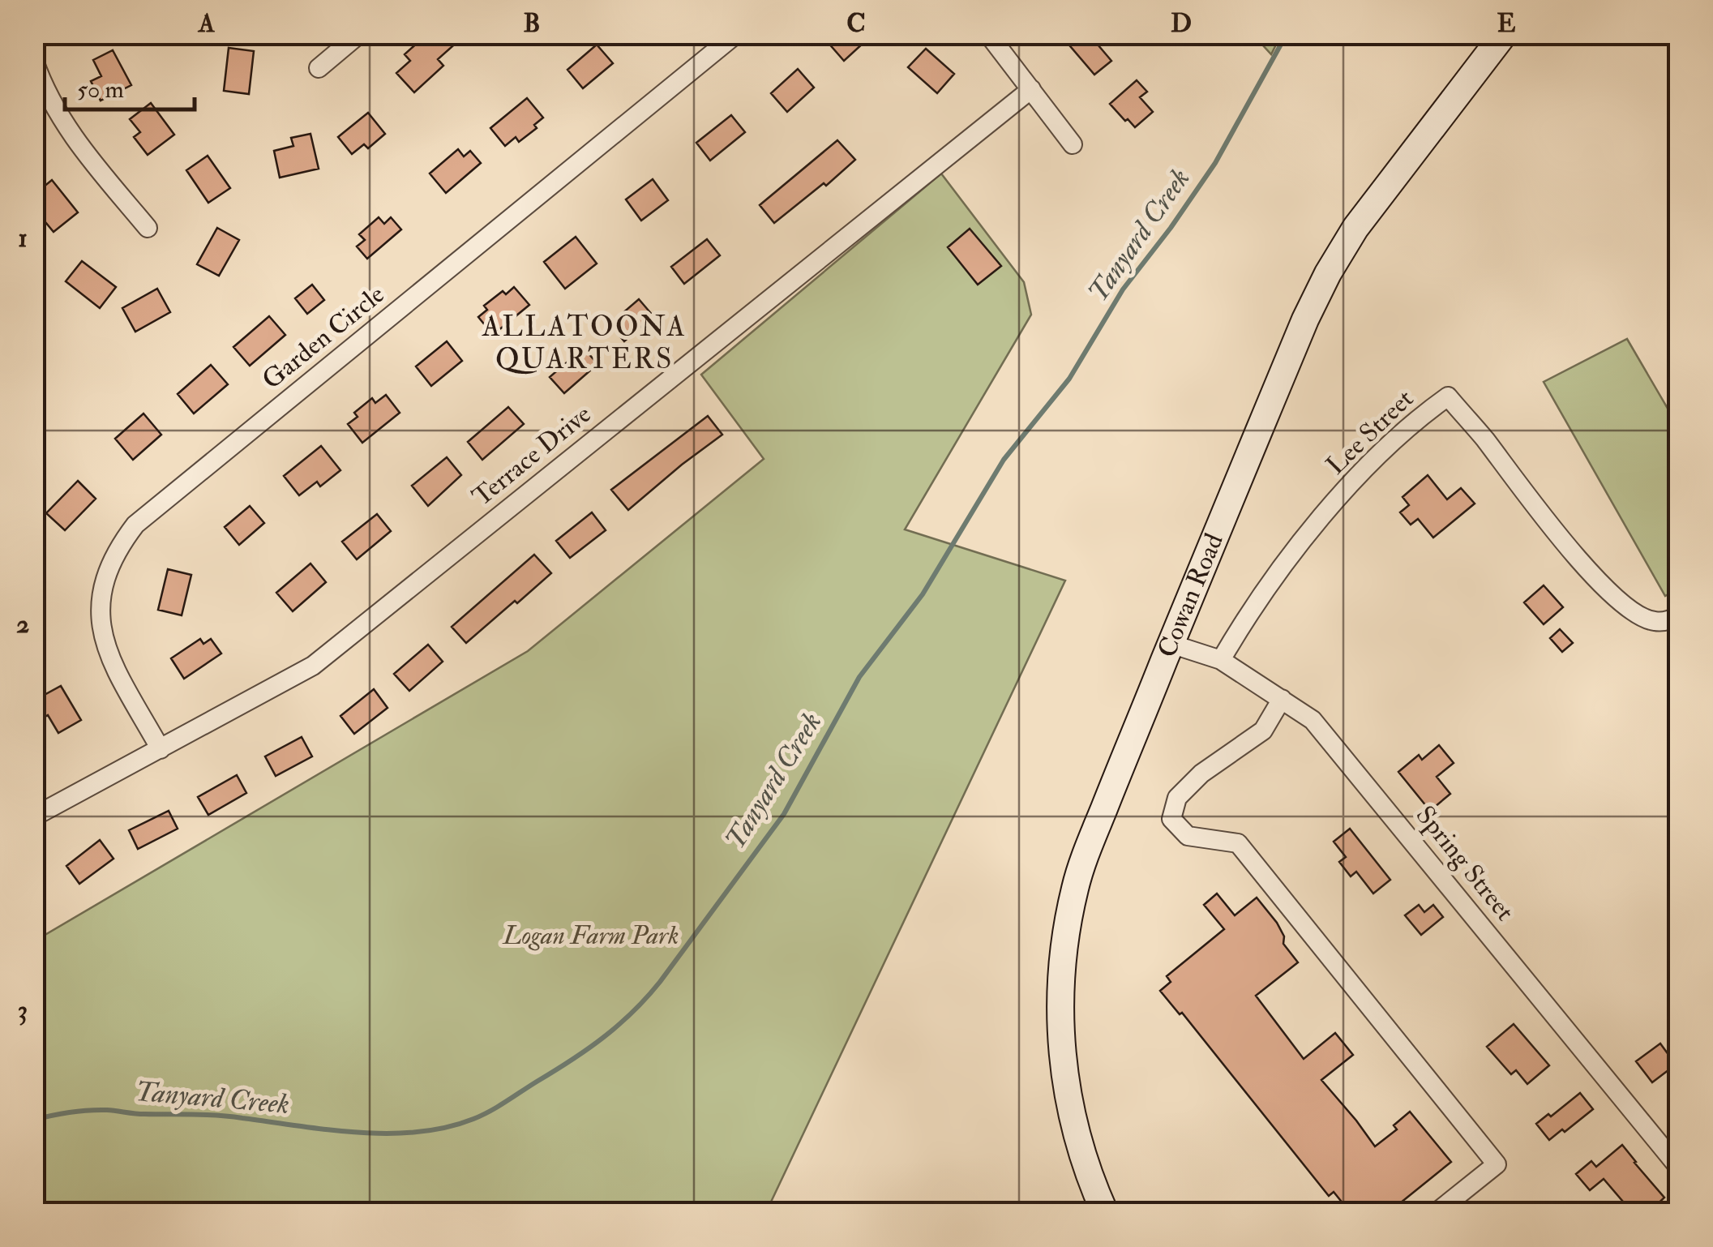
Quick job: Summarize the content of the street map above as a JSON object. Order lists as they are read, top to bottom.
{
  "streets": {
    "main road": ["Cowan Road"],
    "street": [
      "Garden Circle",
      "Lee Street",
      "Terrace Drive",
      "Spring Street"
    ]
  },
  "crossings": [
    ["Garden Circle", "Terrace Drive"],
    ["Lee Street", "Spring Street"],
    ["Cowan Road", "Spring Street"]
  ],
  "districts": ["ALLATOONA QUARTERS"],
  "water": ["Tanyard Creek"],
  "parks": ["Logan Farm Park"],
  "scale_bar": "50 m",
  "grid": {
    "columns": [
      "A",
      "B",
      "C",
      "D",
      "E"
    ],
    "rows": ["1", "2", "3"]
  }
}
